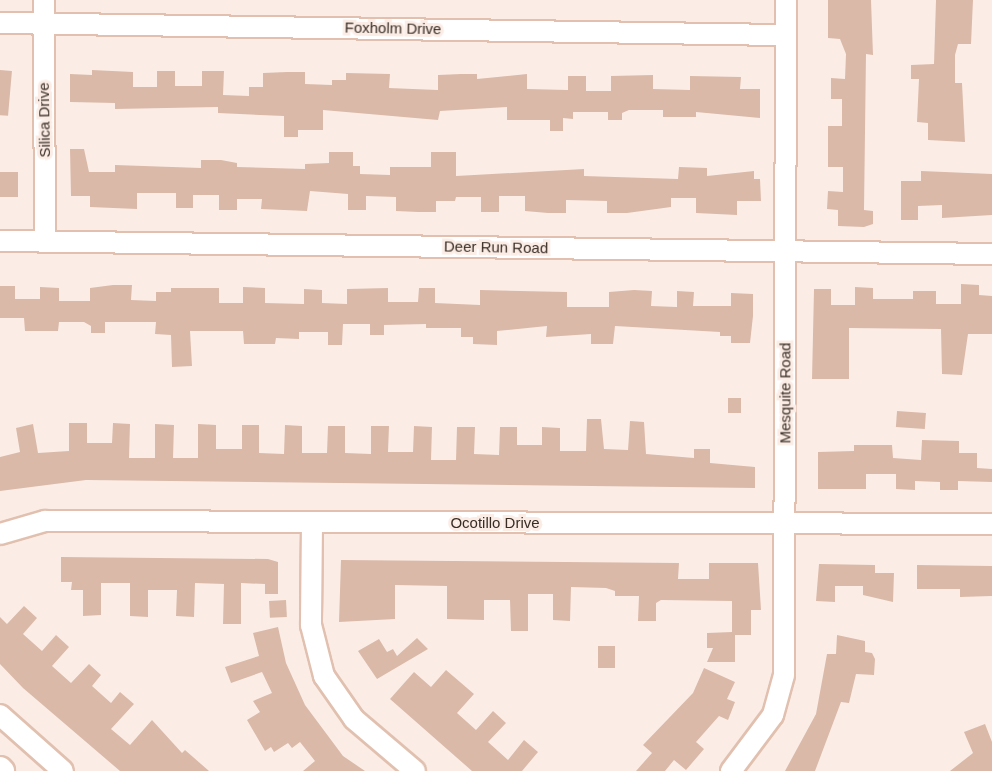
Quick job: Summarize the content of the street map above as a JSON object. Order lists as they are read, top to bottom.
{
  "streets": {
    "street": [
      "Foxholm Drive",
      "Silica Drive",
      "Deer Run Road",
      "Mesquite Road",
      "Ocotillo Drive"
    ]
  },
  "crossings": [
    ["Foxholm Drive", "Silica Drive"],
    ["Foxholm Drive", "Mesquite Road"],
    ["Silica Drive", "Deer Run Road"],
    ["Deer Run Road", "Mesquite Road"],
    ["Mesquite Road", "Ocotillo Drive"]
  ]
}
